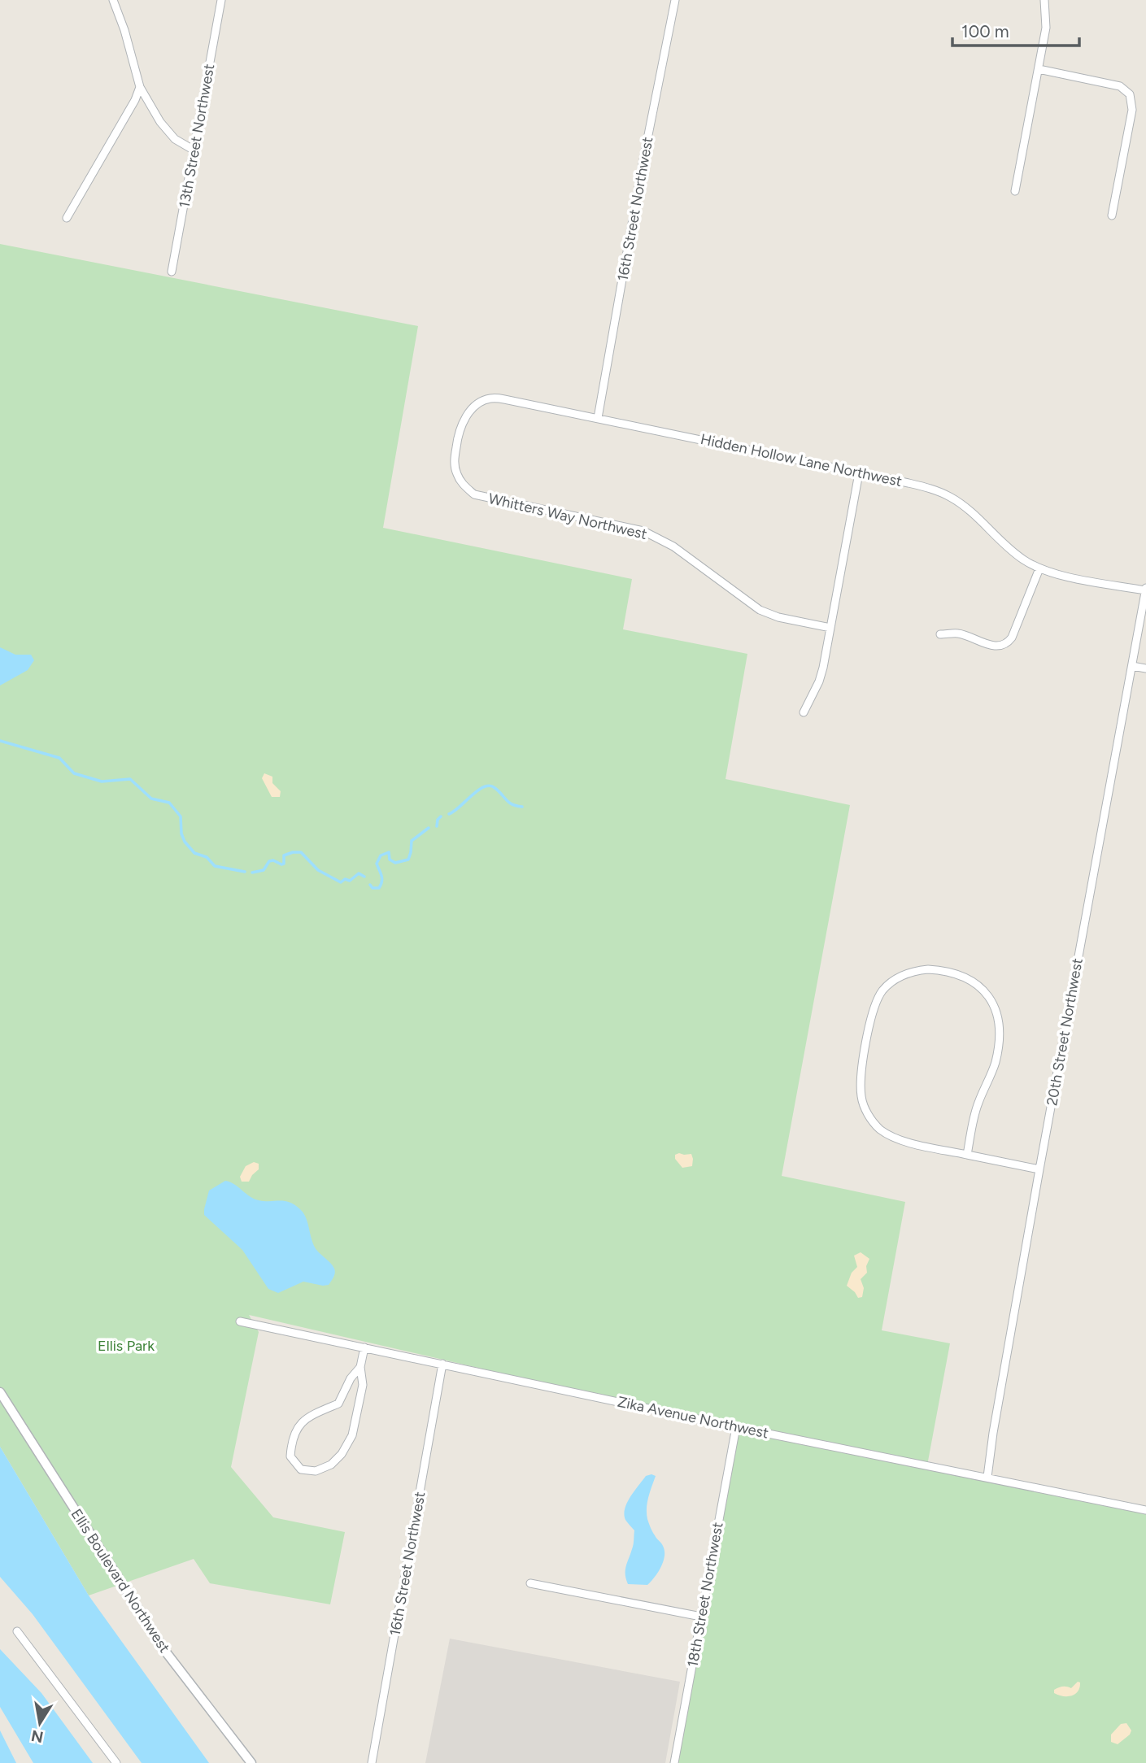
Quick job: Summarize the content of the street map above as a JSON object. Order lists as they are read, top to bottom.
{
  "streets": {
    "street": [
      "13th Street Northwest",
      "16th Street Northwest",
      "Hidden Hollow Lane Northwest",
      "Whitters Way Northwest",
      "20th Street Northwest",
      "Zika Avenue Northwest",
      "Ellis Boulevard Northwest",
      "18th Street Northwest"
    ]
  },
  "crossings": [
    ["16th Street Northwest", "Hidden Hollow Lane Northwest"],
    ["16th Street Northwest", "Zika Avenue Northwest"],
    ["Hidden Hollow Lane Northwest", "Whitters Way Northwest"],
    ["Hidden Hollow Lane Northwest", "20th Street Northwest"],
    ["20th Street Northwest", "Zika Avenue Northwest"],
    ["Zika Avenue Northwest", "18th Street Northwest"]
  ],
  "parks": ["Ellis Park"],
  "scale_bar": "100 m",
  "north": "bottom"
}
